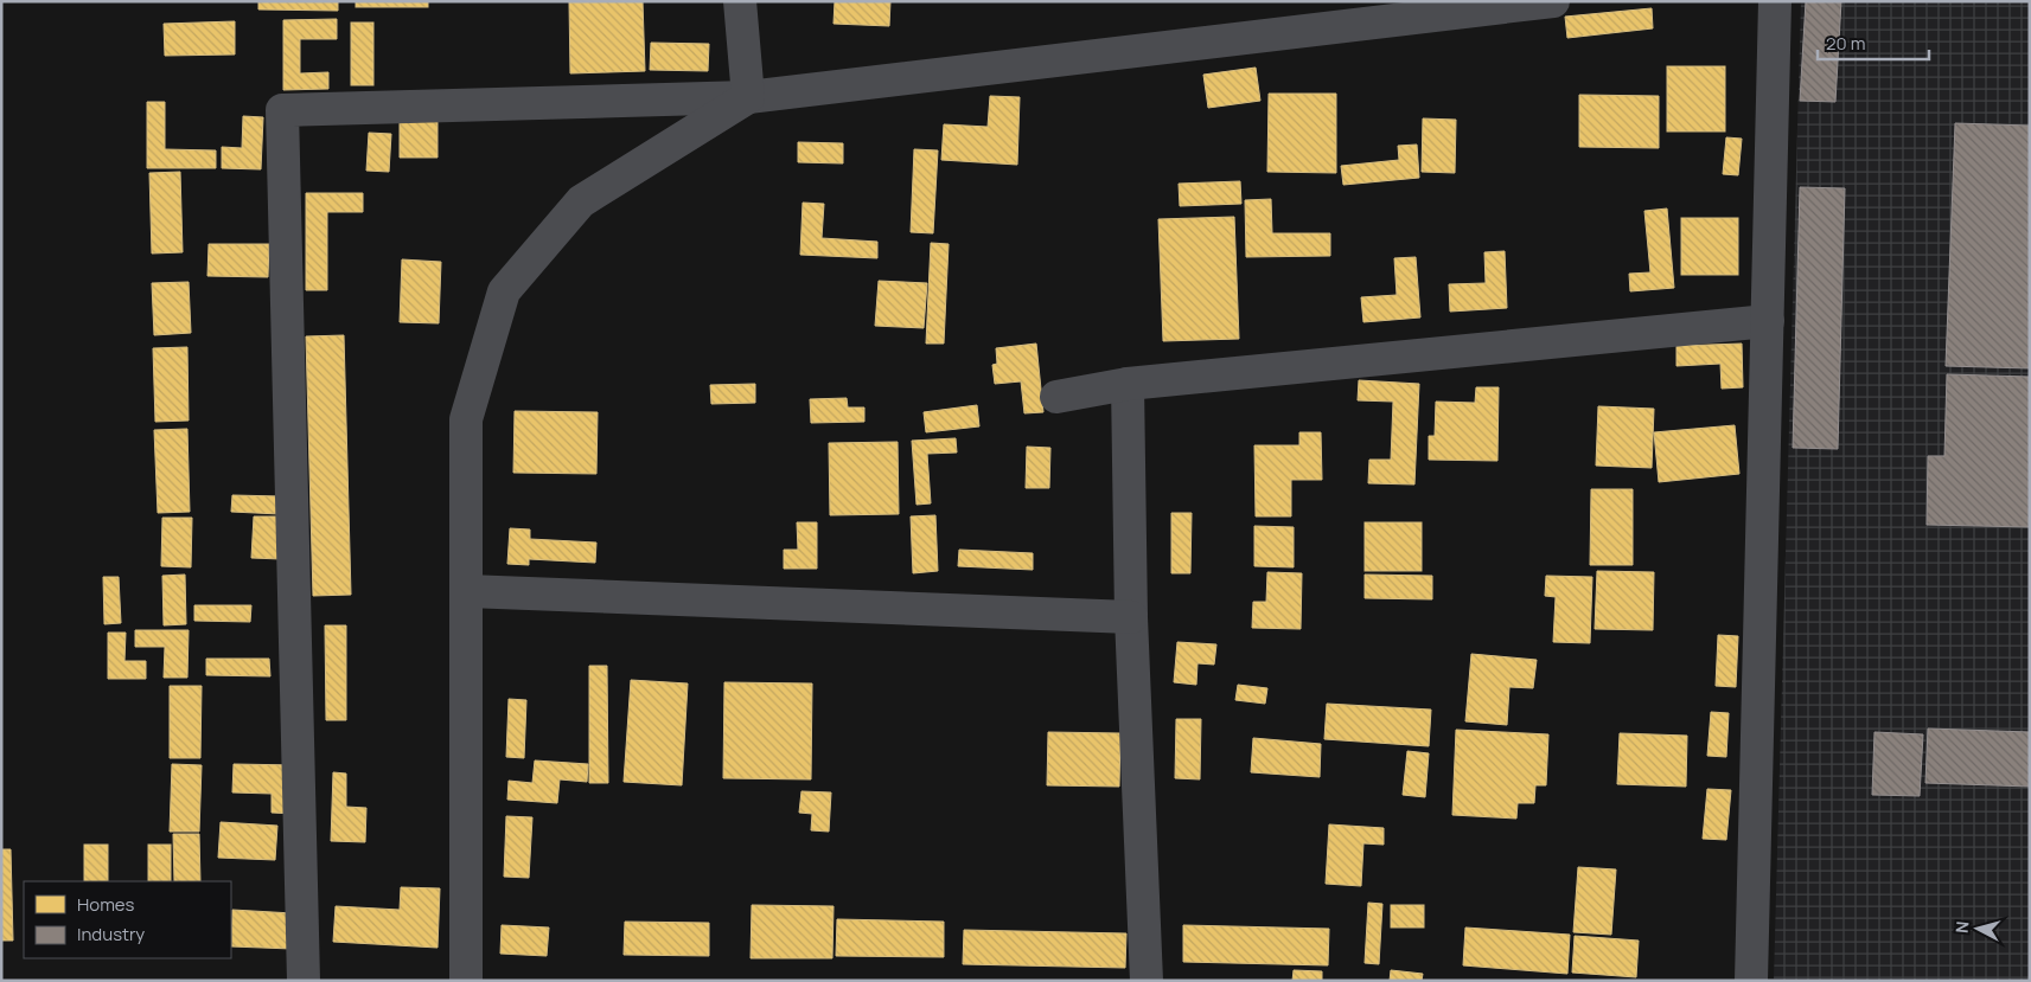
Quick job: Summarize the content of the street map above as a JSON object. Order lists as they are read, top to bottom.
{
  "legend": ["Homes", "Industry"],
  "scale_bar": "20 m",
  "north": "left"
}
